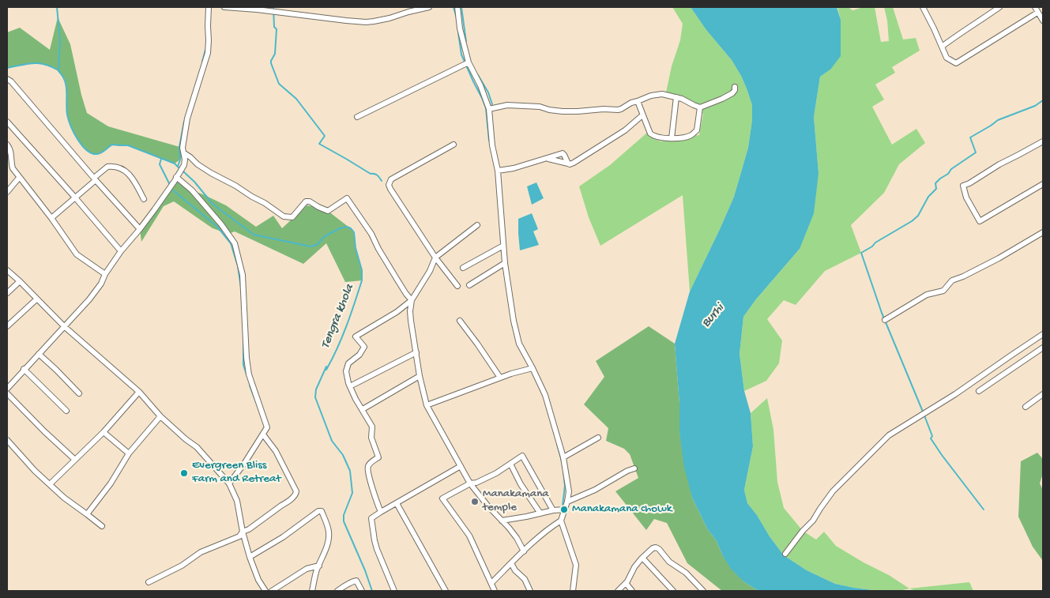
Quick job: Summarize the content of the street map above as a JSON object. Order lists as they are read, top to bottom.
{
  "water": ["Burhi", "Tengra khola"],
  "places": ["Evergreen Bliss Farm and Retreat", "Manakamana temple", "Manakamana chowk"]
}
